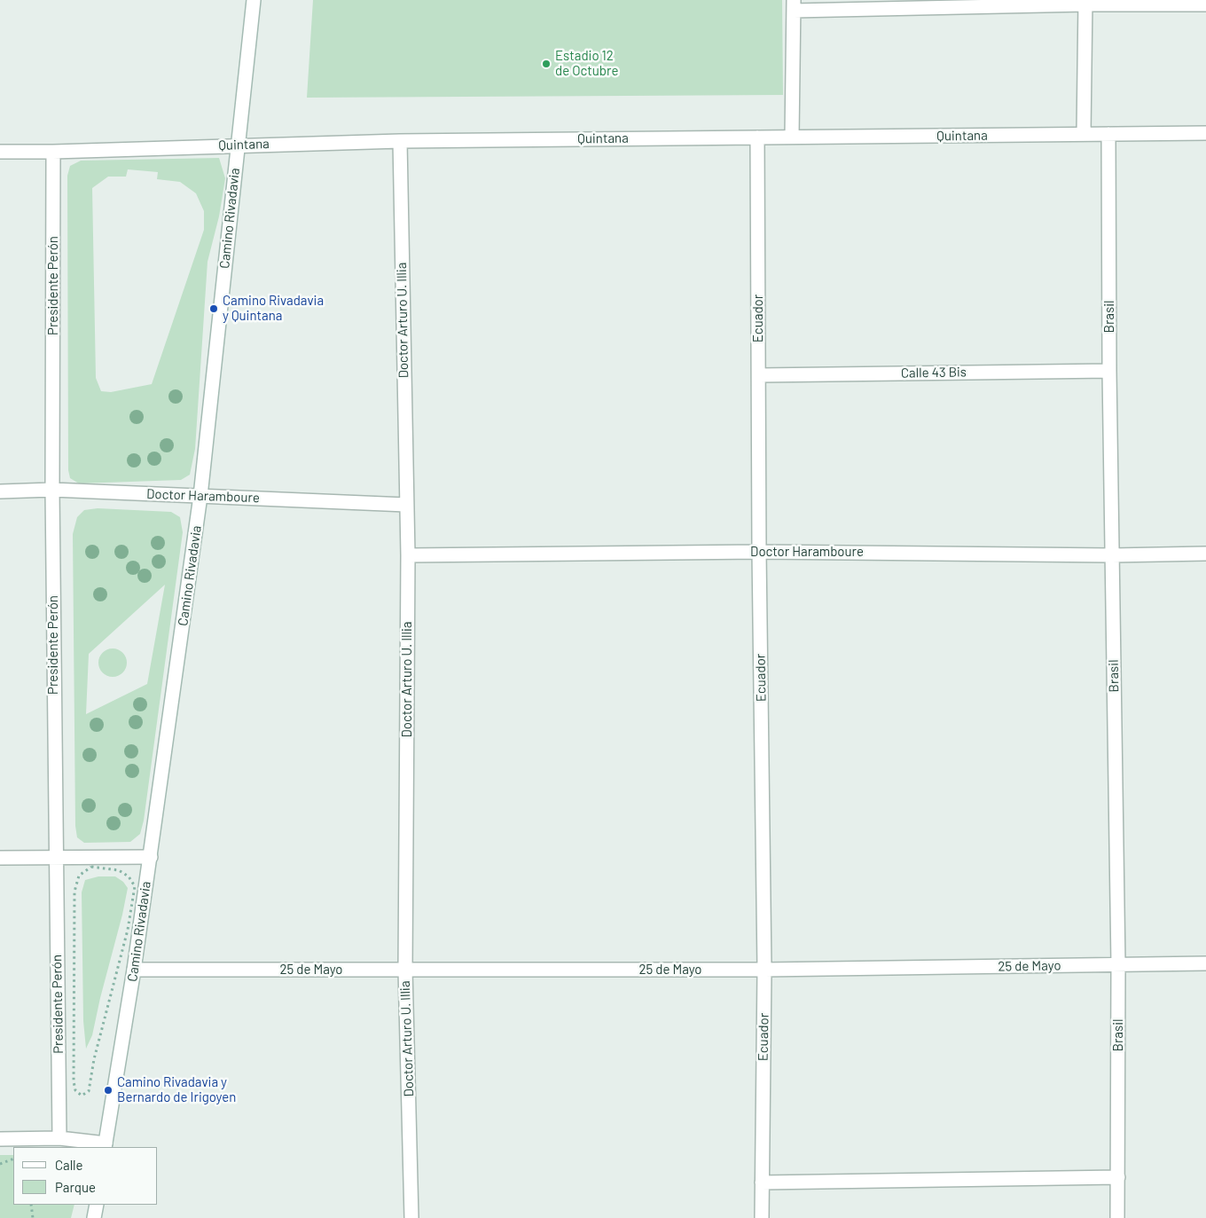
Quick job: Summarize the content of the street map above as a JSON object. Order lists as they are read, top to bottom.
{
  "streets": {
    "street": [
      "Quintana",
      "Camino Rivadavia",
      "Presidente Perón",
      "Brasil",
      "Ecuador",
      "Doctor Arturo U. Illia",
      "Calle 43 Bis",
      "Doctor Haramboure",
      "25 de Mayo"
    ]
  },
  "crossings": [
    ["Quintana", "Camino Rivadavia"],
    ["Quintana", "Presidente Perón"],
    ["Quintana", "Brasil"],
    ["Quintana", "Ecuador"],
    ["Quintana", "Doctor Arturo U. Illia"],
    ["Camino Rivadavia", "Doctor Haramboure"],
    ["Camino Rivadavia", "25 de Mayo"],
    ["Presidente Perón", "Doctor Haramboure"],
    ["Brasil", "Calle 43 Bis"],
    ["Brasil", "Doctor Haramboure"],
    ["Brasil", "25 de Mayo"],
    ["Ecuador", "Calle 43 Bis"],
    ["Ecuador", "Doctor Haramboure"],
    ["Ecuador", "25 de Mayo"],
    ["Doctor Arturo U. Illia", "Doctor Haramboure"],
    ["Doctor Arturo U. Illia", "25 de Mayo"]
  ],
  "places": ["Estadio 12 de Octubre", "Camino Rivadavia y Quintana", "Camino Rivadavia y Bernardo de Irigoyen"],
  "legend": ["Calle", "Parque"]
}
